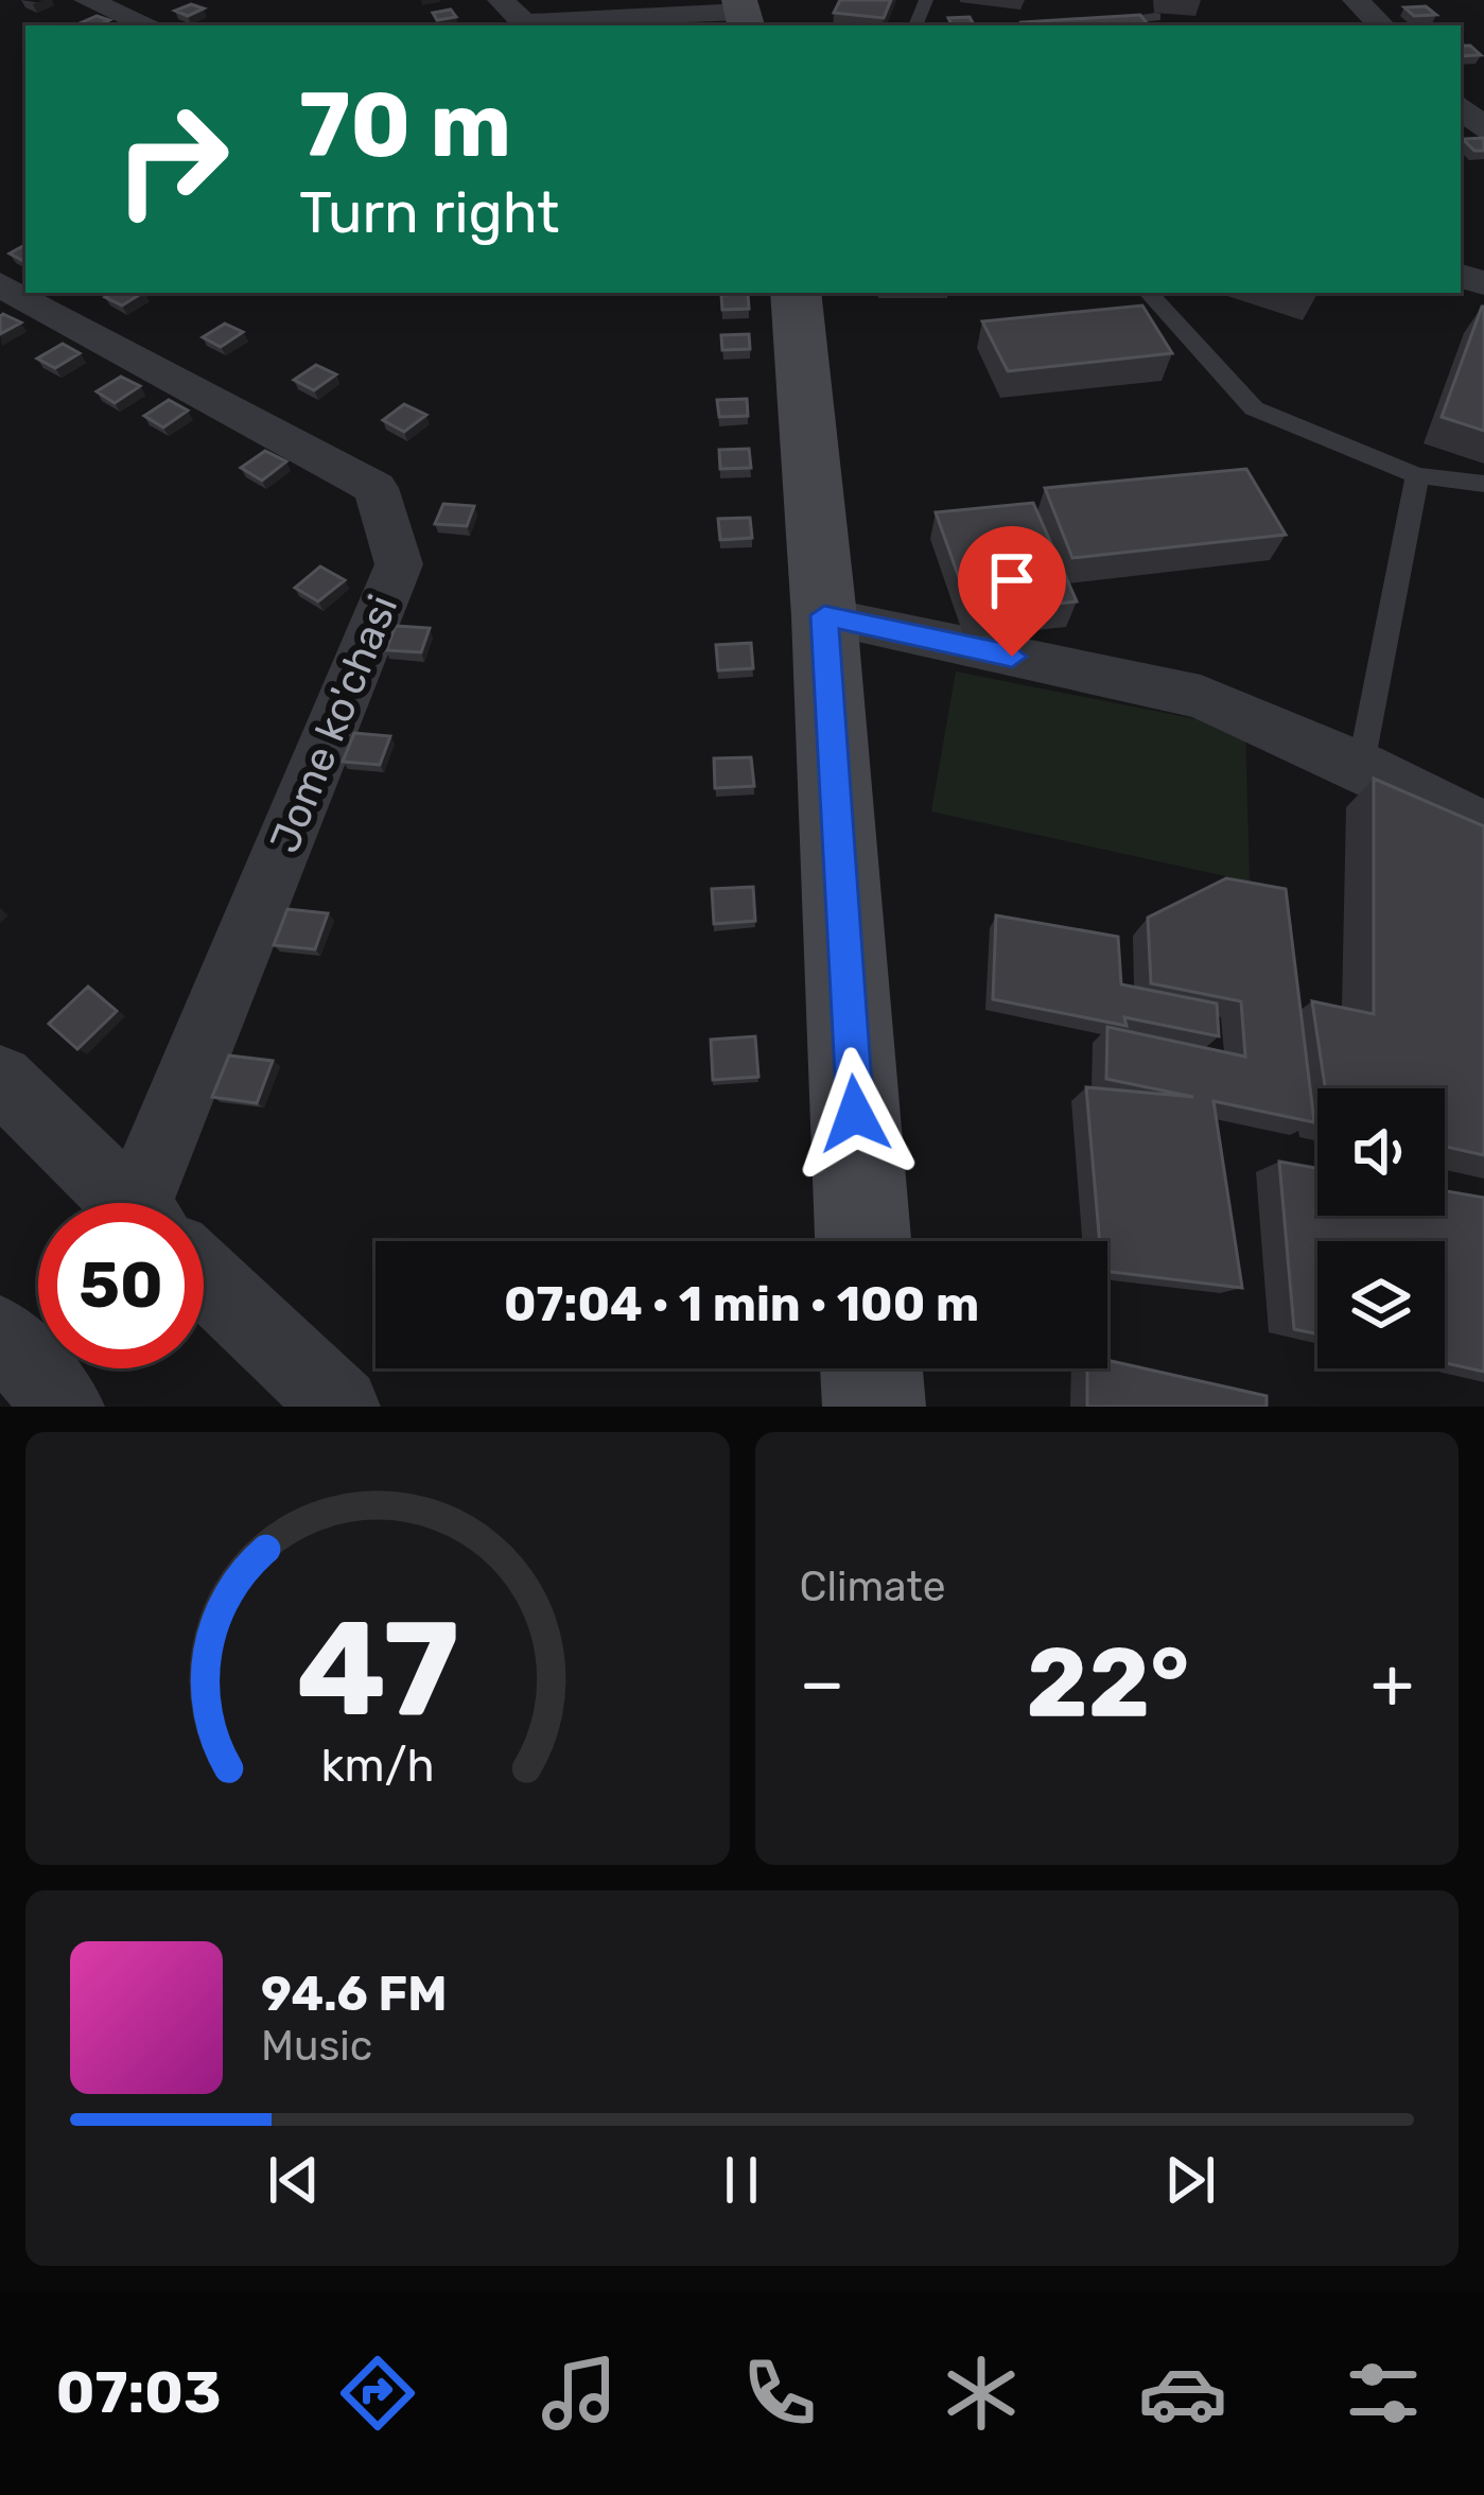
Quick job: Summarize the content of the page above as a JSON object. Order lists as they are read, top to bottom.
{
  "streets": {
    "street": ["Jome ko'chasi"]
  },
  "page": {
    "turn": ["70 m", "Turn right"],
    "limit": "50",
    "trip": "07:04 · 1 min · 100 m",
    "tile": "Climate",
    "heat": ["−", "22°", "+"],
    "song": ["94.6 FM", "Music"],
    "tabs": "07:03",
    "gauge": ["47", "km/h"]
  }
}
